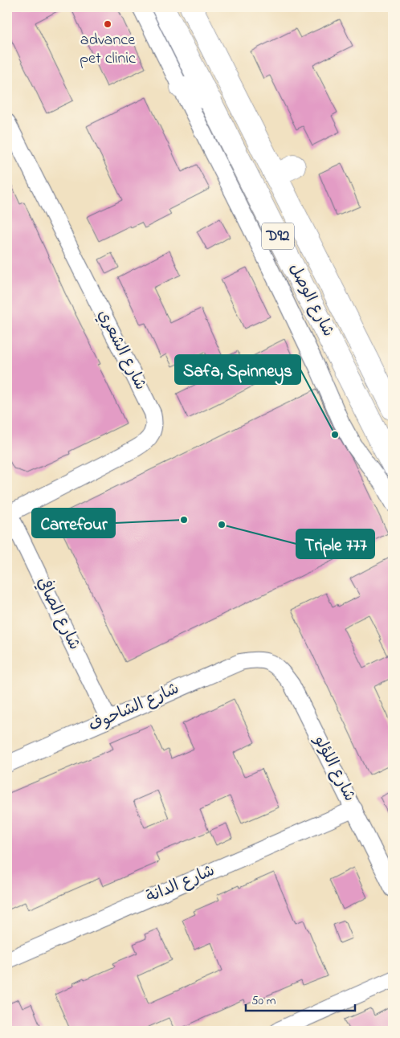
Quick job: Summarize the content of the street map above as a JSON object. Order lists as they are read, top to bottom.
{
  "streets": {
    "main road": ["D92", "شارع الوصل"],
    "street": [
      "شارع الشعري",
      "شارع الصافي",
      "شارع الشاحوف",
      "شارع اللؤلو",
      "شارع الدانة"
    ]
  },
  "crossings": [
    ["شارع الشعري", "شارع الصافي"],
    ["شارع الصافي", "شارع الشاحوف"],
    ["شارع الشاحوف", "شارع اللؤلو"],
    ["شارع اللؤلو", "شارع الدانة"]
  ],
  "places": [
    "advance pet clinic",
    "Safa, Spinneys",
    "Carrefour",
    "Triple 777"
  ],
  "scale_bar": "50 m"
}
